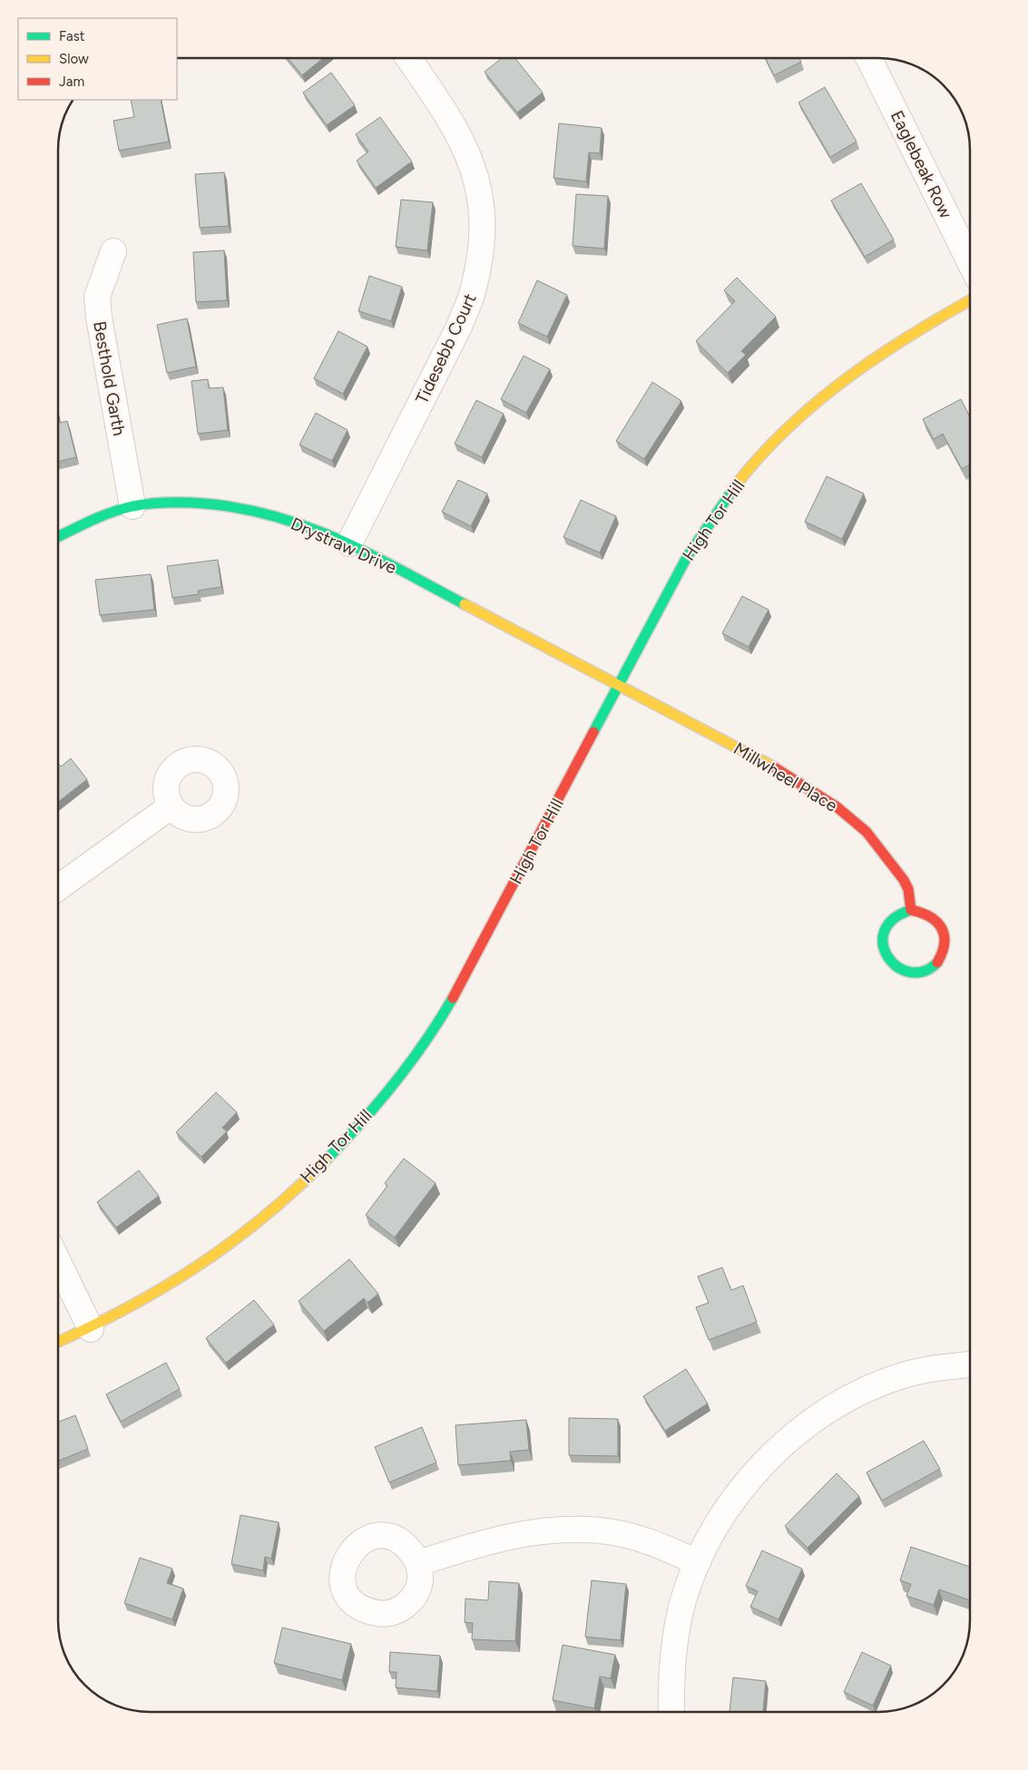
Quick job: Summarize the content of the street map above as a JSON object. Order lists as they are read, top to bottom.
{
  "streets": {
    "street": [
      "Eaglebeak Row",
      "Tidesebb Court",
      "Besthold Garth",
      "High Tor Hill",
      "Drystraw Drive",
      "Millwheel Place"
    ]
  },
  "crossings": [
    ["Tidesebb Court", "Drystraw Drive"],
    ["Besthold Garth", "Drystraw Drive"],
    ["High Tor Hill", "Drystraw Drive"],
    ["High Tor Hill", "Millwheel Place"],
    ["Drystraw Drive", "Millwheel Place"]
  ],
  "legend": ["Fast", "Slow", "Jam"]
}
